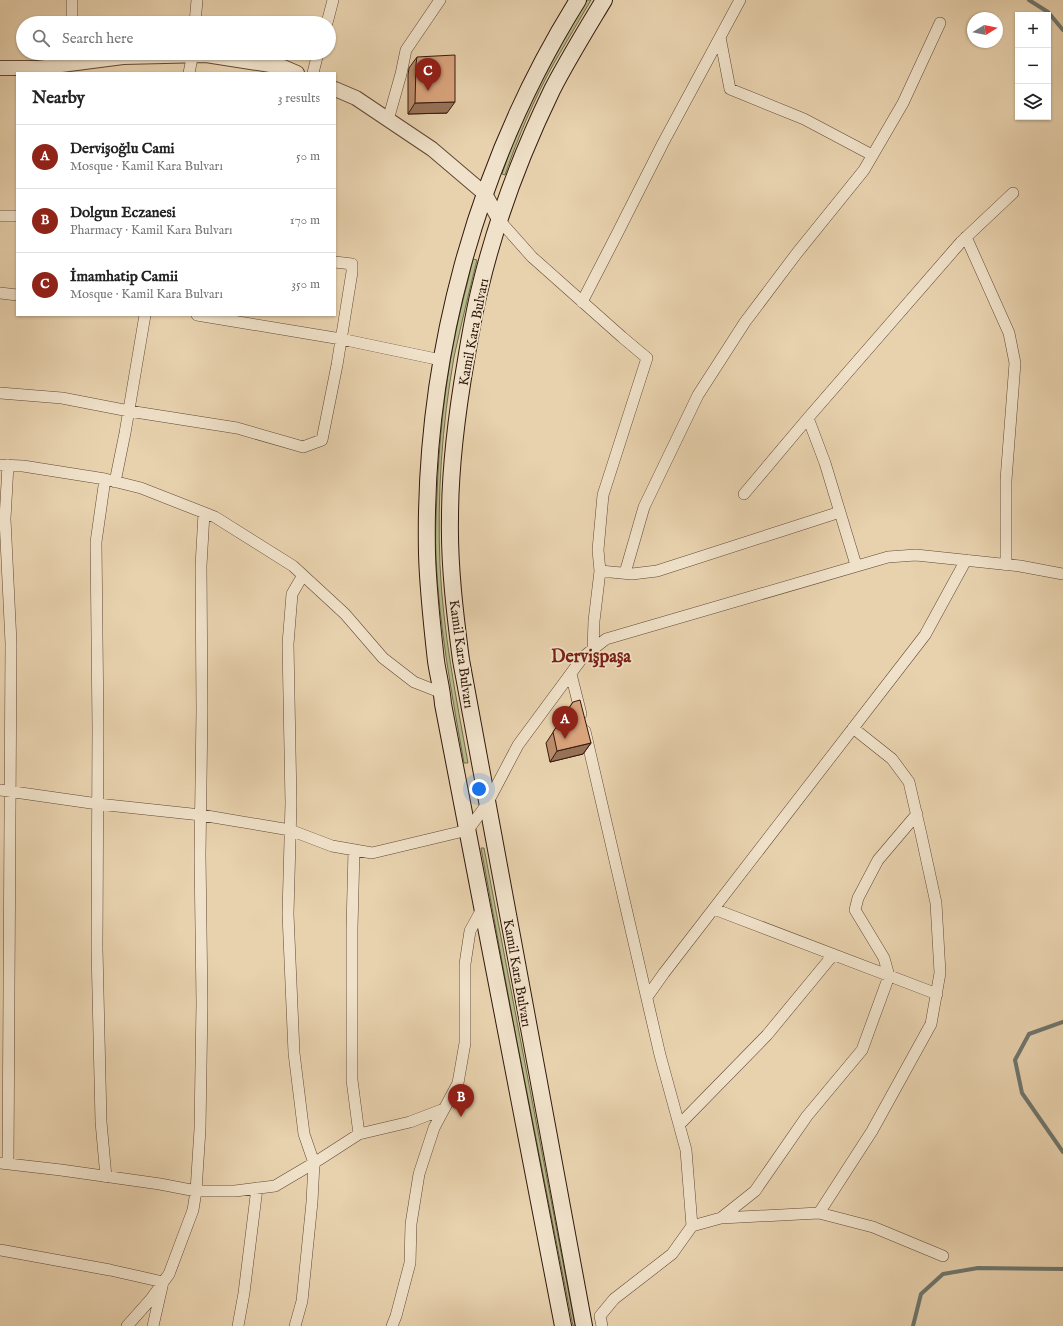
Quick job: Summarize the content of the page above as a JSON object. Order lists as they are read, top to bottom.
{
  "streets": {
    "main road": ["Kamil Kara Bulvarı"]
  },
  "districts": ["Dervişpaşa"],
  "north": "right",
  "page": {
    "map_buttons": ["+", "−"],
    "search": "Search here",
    "pins": ["C", "A", "B"],
    "heading": ["Nearby", "3 results"],
    "list": [
      {
        "mark": "A",
        "name": "Dervişoğlu Cami",
        "note": "Mosque · Kamil Kara Bulvarı",
        "value": "50 m"
      },
      {
        "mark": "B",
        "name": "Dolgun Eczanesi",
        "note": "Pharmacy · Kamil Kara Bulvarı",
        "value": "170 m"
      },
      {
        "mark": "C",
        "name": "İmamhatip Camii",
        "note": "Mosque · Kamil Kara Bulvarı",
        "value": "350 m"
      }
    ]
  }
}
